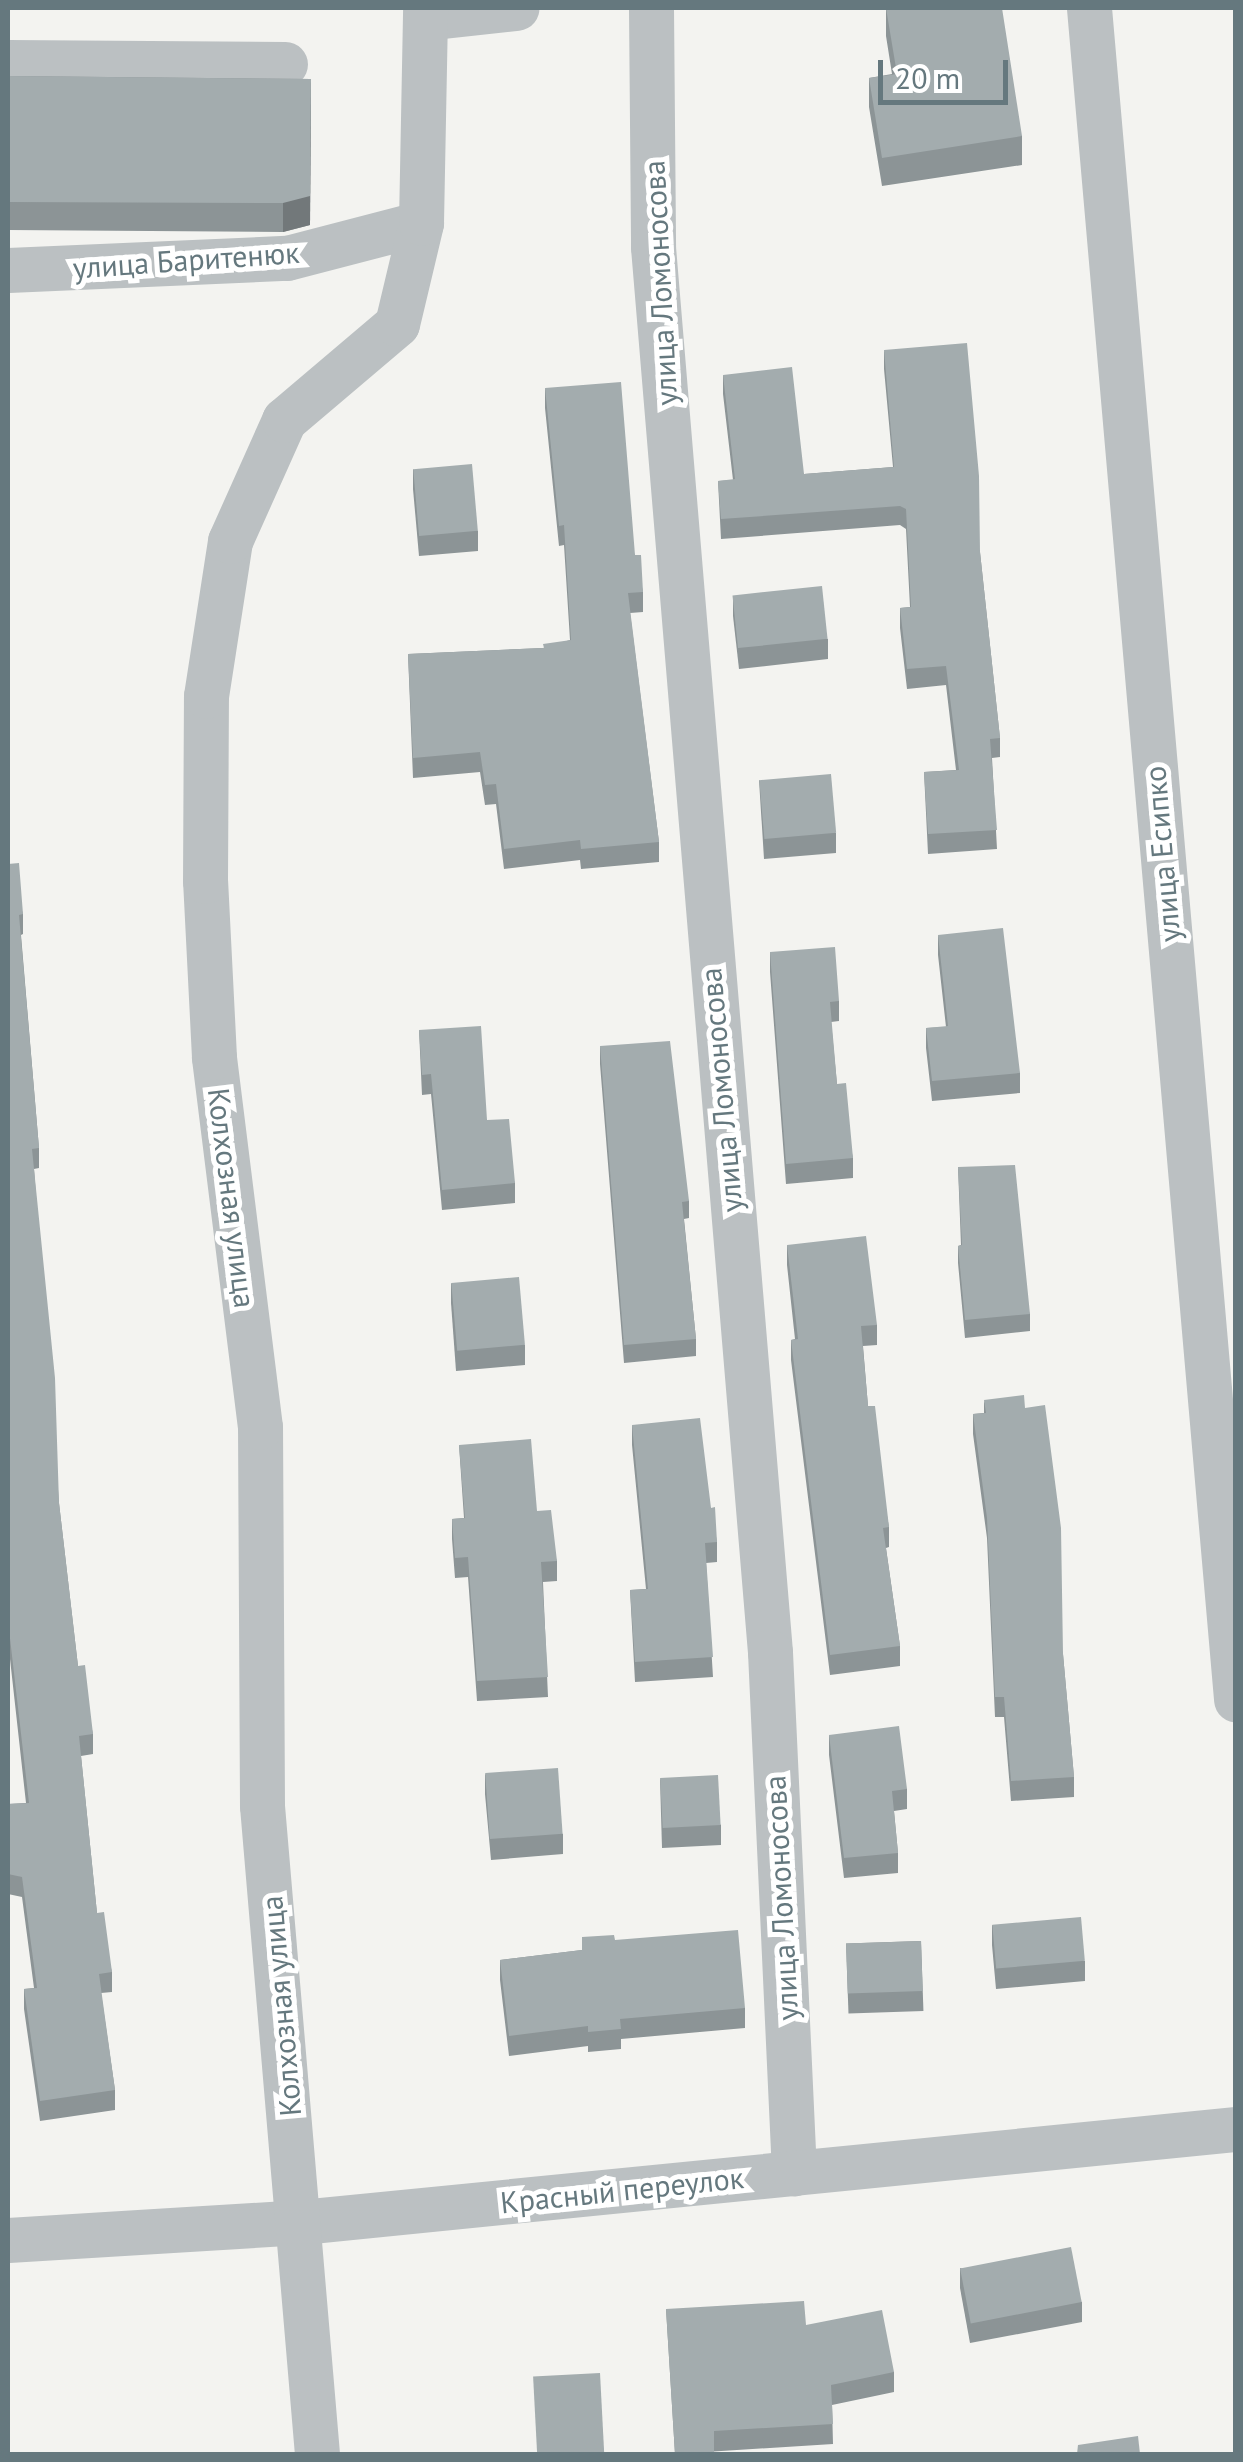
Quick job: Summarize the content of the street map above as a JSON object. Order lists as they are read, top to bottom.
{
  "streets": {
    "street": [
      "улица Баритенюк",
      "улица Ломоносова",
      "улица Есипко",
      "Колхозная улица",
      "Красный переулок"
    ]
  },
  "crossings": [
    ["улица Баритенюк", "Колхозная улица"],
    ["улица Ломоносова", "Красный переулок"],
    ["Колхозная улица", "Красный переулок"]
  ],
  "scale_bar": "20 m"
}
